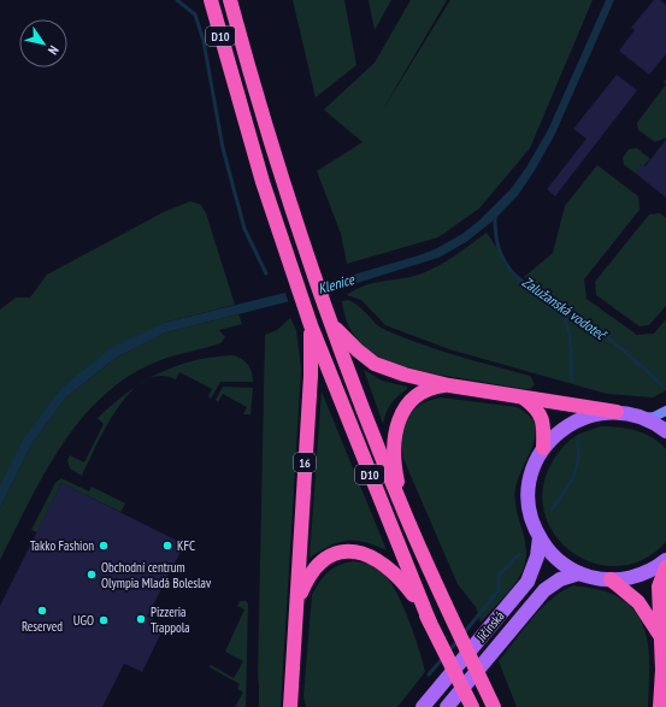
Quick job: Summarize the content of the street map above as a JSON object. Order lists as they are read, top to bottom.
{
  "streets": {
    "highway": ["D10", "16"],
    "main road": ["Jičínská"]
  },
  "crossings": [
    ["D10", "16"]
  ],
  "water": ["Klenice", "Zalužanská vodoteč"],
  "places": [
    "Takko Fashion",
    "KFC",
    "Obchodní centrum Olympia Mladá Boleslav",
    "Reserved",
    "Pizzeria Trappola",
    "UGO"
  ],
  "north": "bottom right"
}
